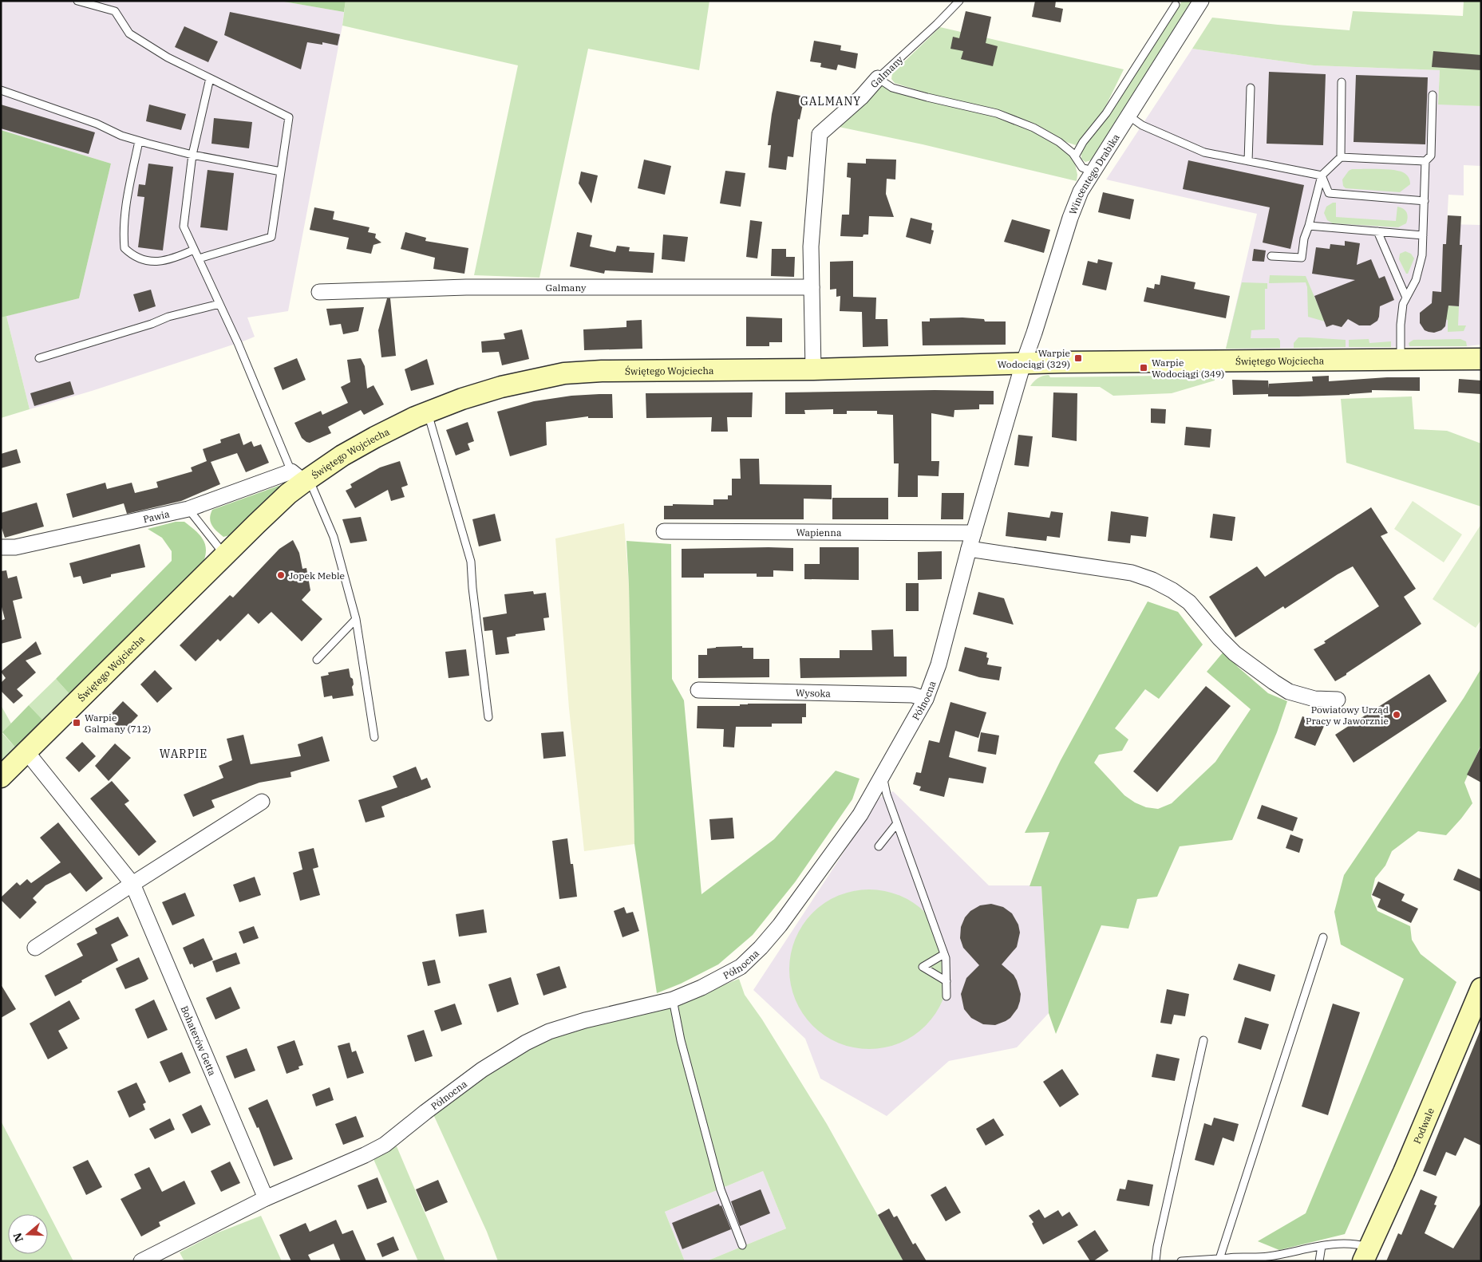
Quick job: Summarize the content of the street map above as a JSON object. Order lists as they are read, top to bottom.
{
  "streets": {
    "street": [
      "Galmany",
      "Wincentego Drabika",
      "Świętego Wojciecha",
      "Pawia",
      "Wapienna",
      "Wysoka",
      "Północna",
      "Bohaterów Getta",
      "Podwale"
    ]
  },
  "crossings": [
    ["Galmany", "Świętego Wojciecha"],
    ["Wincentego Drabika", "Świętego Wojciecha"],
    ["Wincentego Drabika", "Północna"],
    ["Świętego Wojciecha", "Pawia"],
    ["Świętego Wojciecha", "Północna"],
    ["Świętego Wojciecha", "Bohaterów Getta"],
    ["Wapienna", "Północna"],
    ["Wysoka", "Północna"],
    ["Północna", "Bohaterów Getta"]
  ],
  "districts": ["GALMANY", "WARPIE"],
  "places": {
    "transit": ["Warpie Wodociągi (329)", "Warpie Wodociągi (349)", "Warpie Galmany (712)"],
    "other": ["Jopek Meble", "Powiatowy Urząd Pracy w Jaworznie"]
  },
  "north": "left"
}
